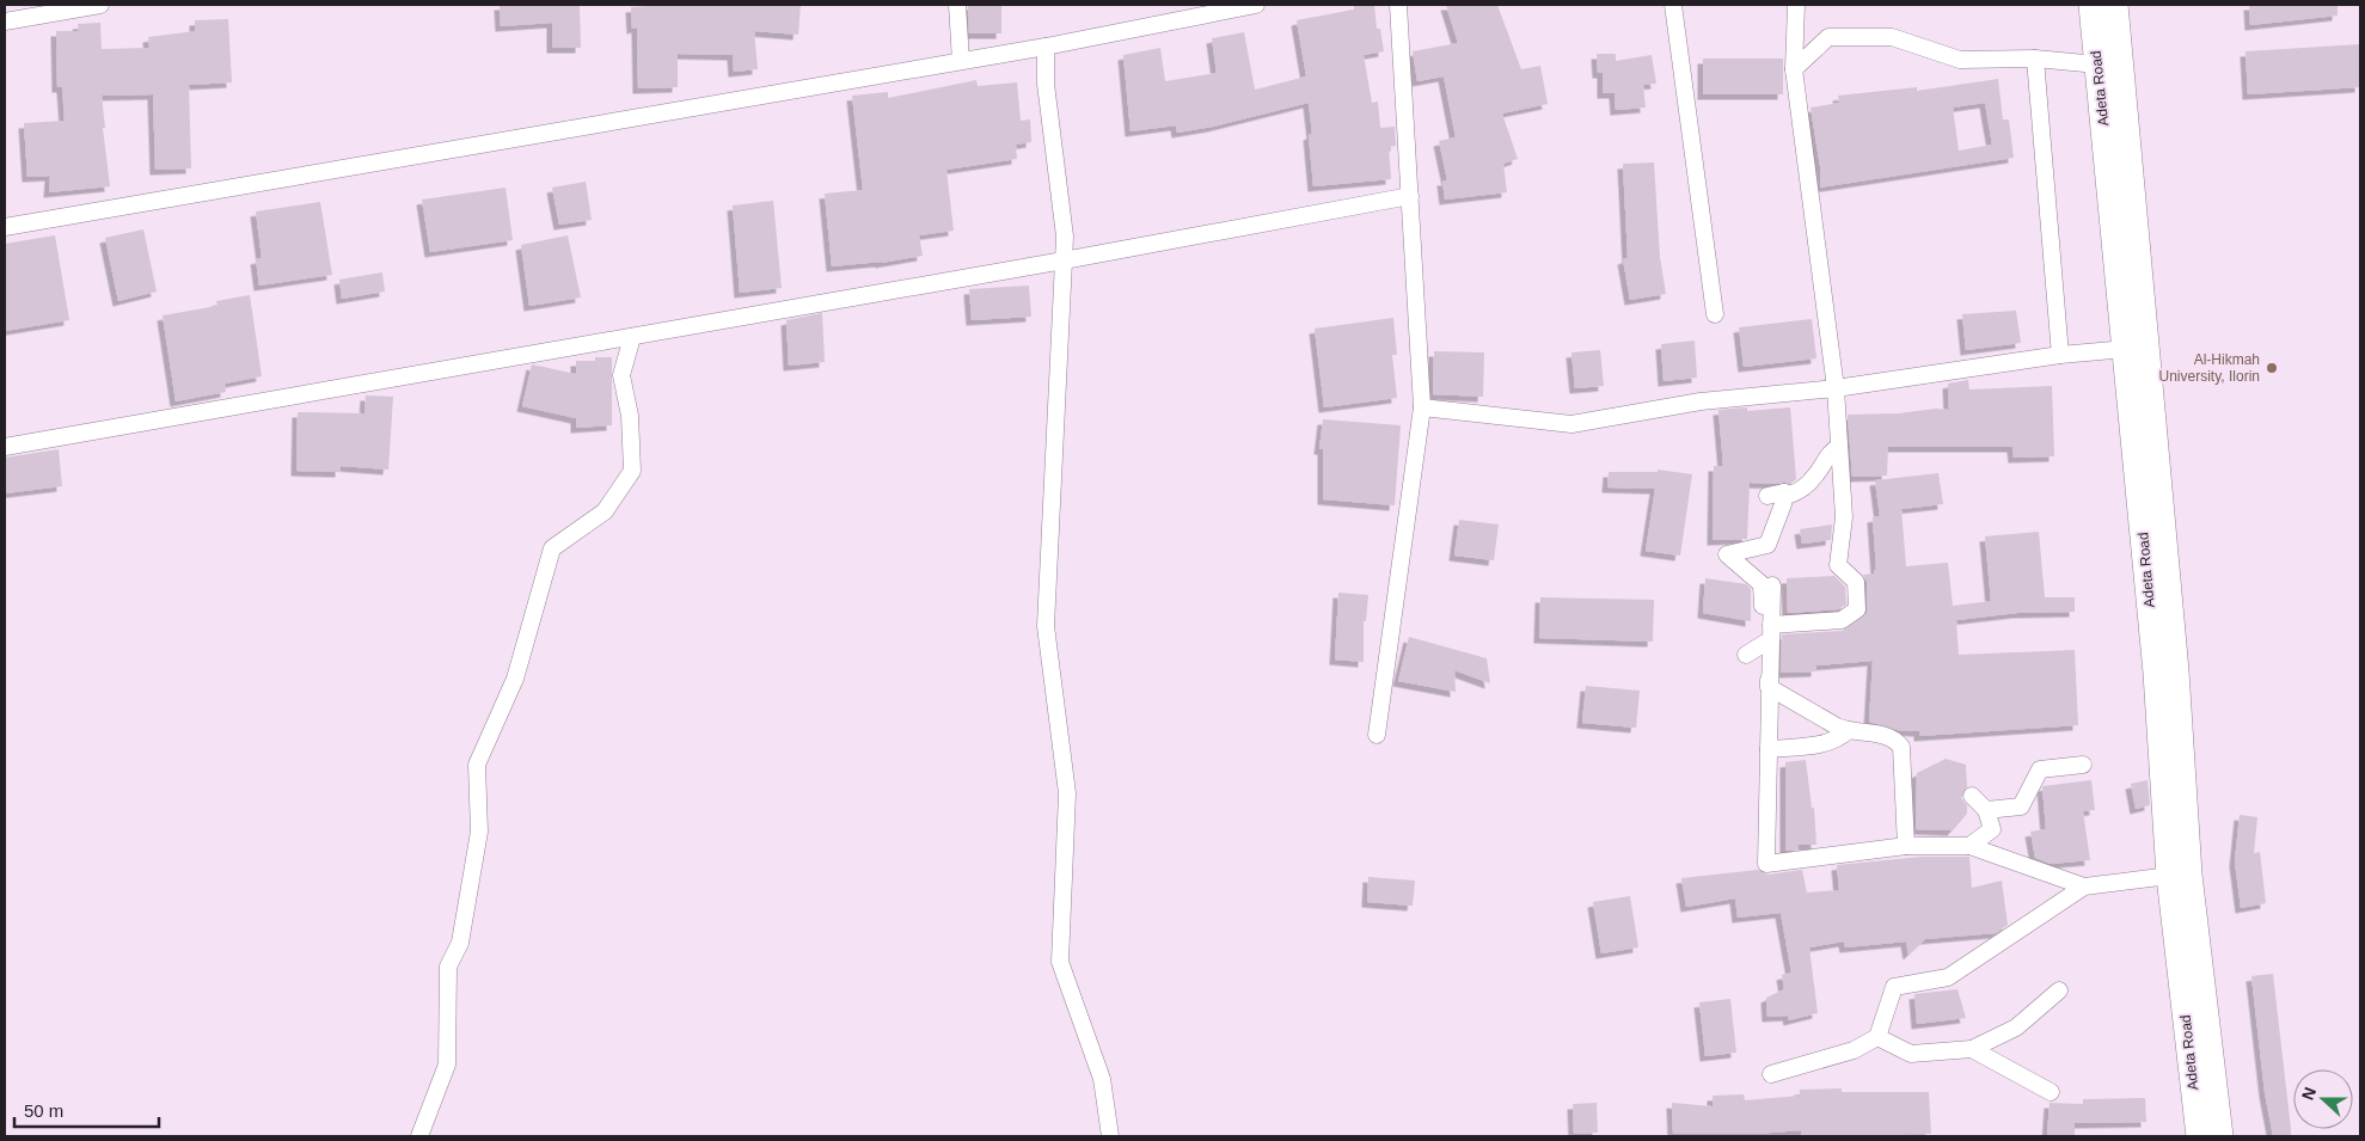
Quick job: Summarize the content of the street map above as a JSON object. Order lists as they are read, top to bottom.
{
  "streets": {
    "main road": ["Adeta Road"]
  },
  "places": ["Al-Hikmah University, Ilorin"],
  "scale_bar": "50 m",
  "north": "left"
}
